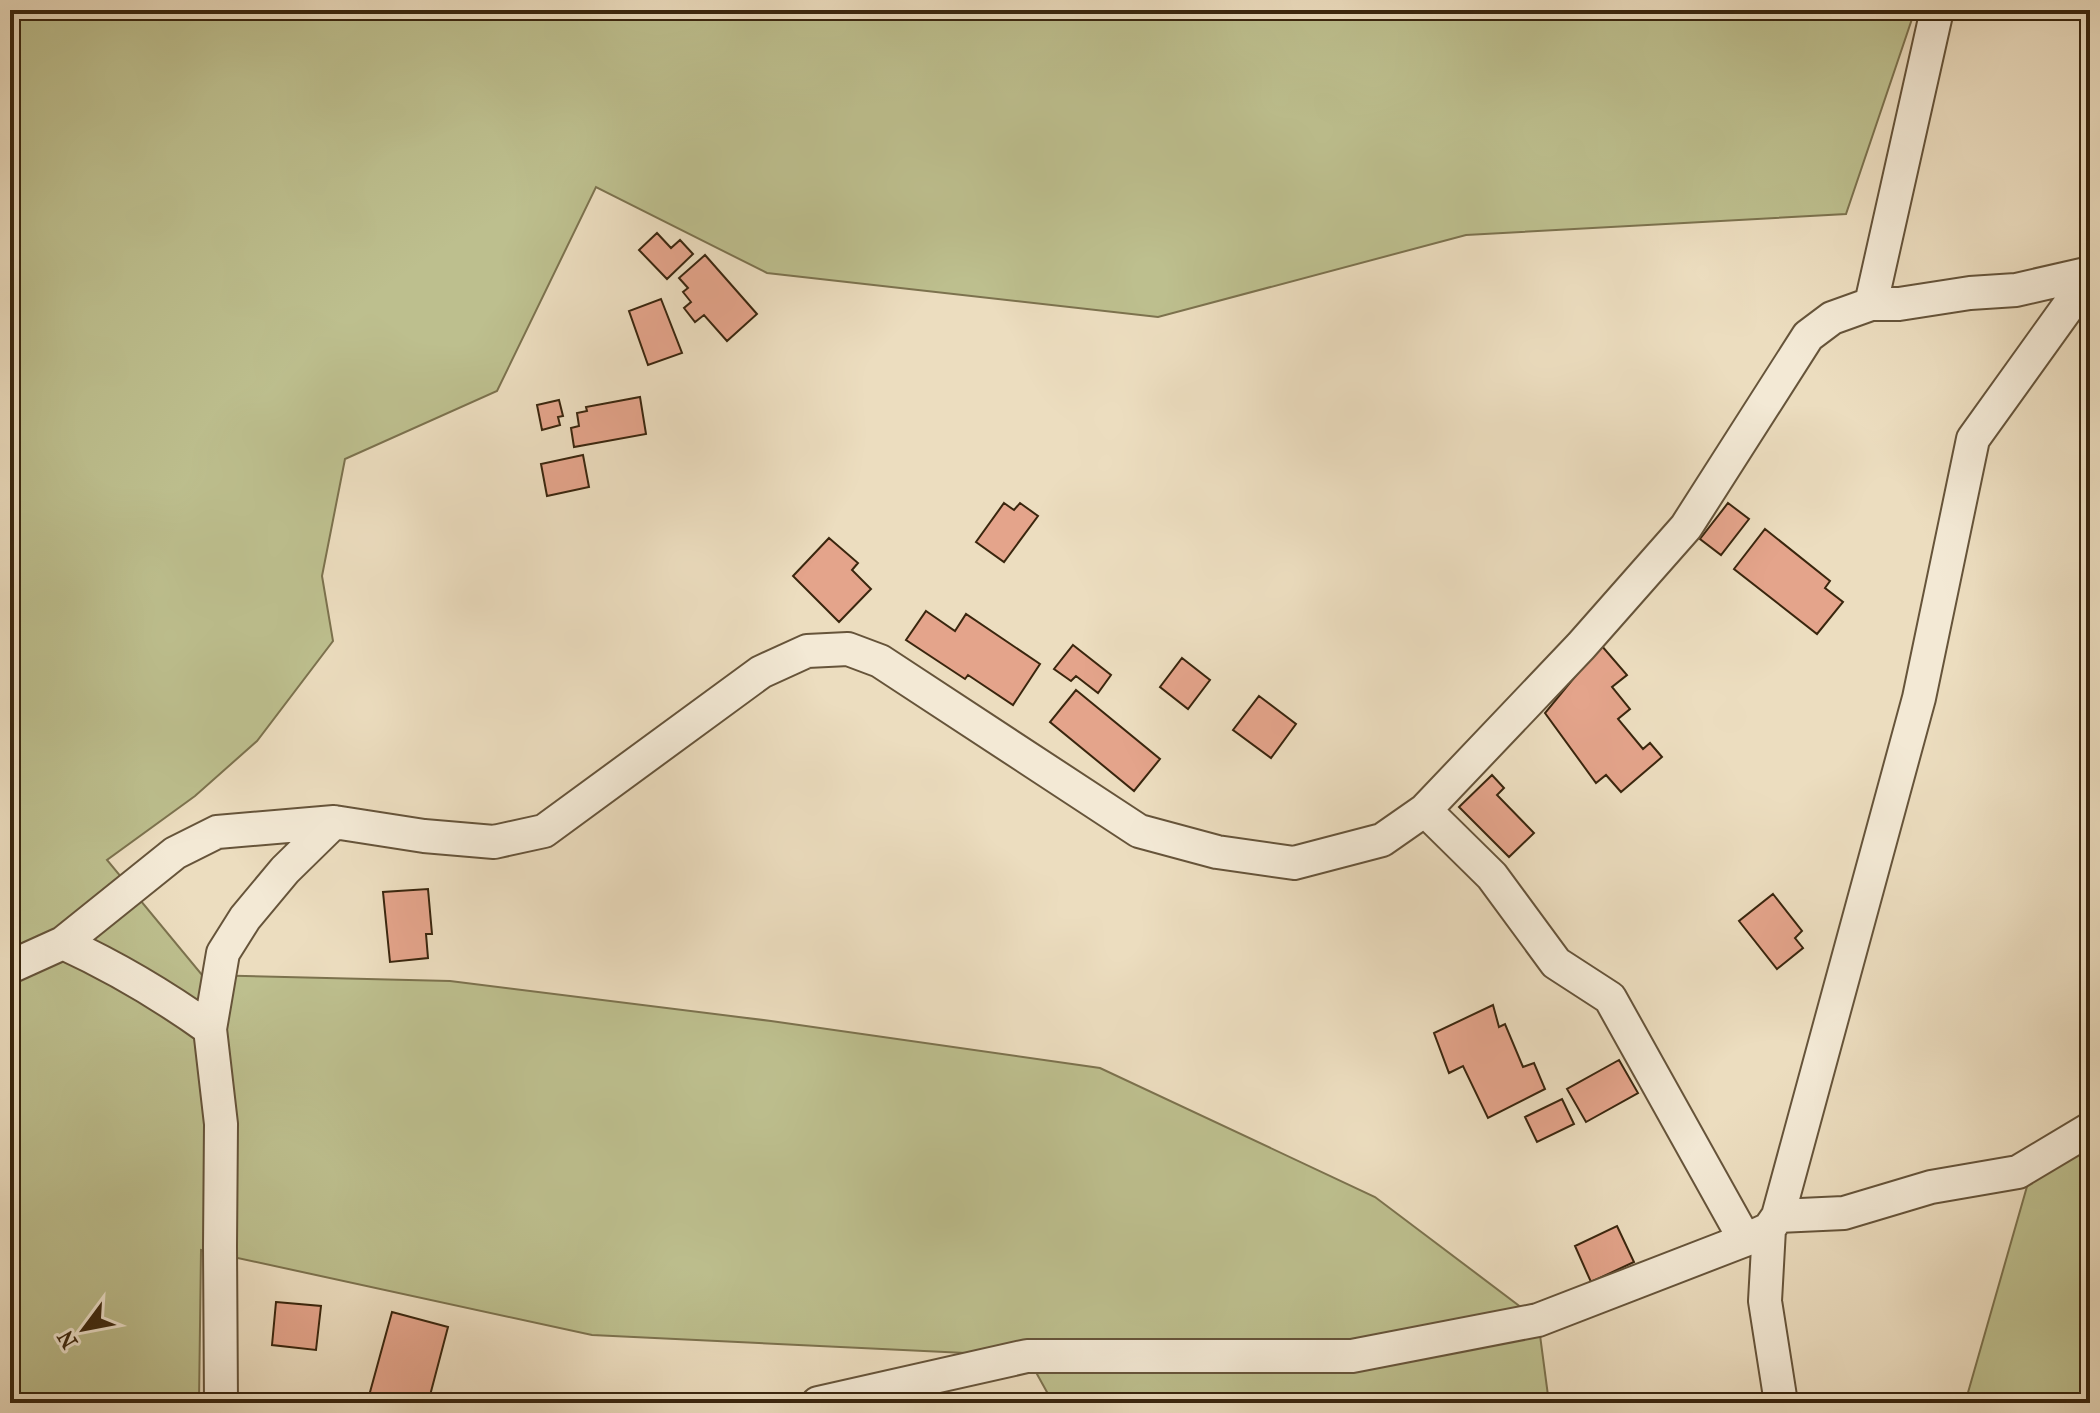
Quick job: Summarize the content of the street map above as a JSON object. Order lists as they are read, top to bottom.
{
  "north": "bottom left"
}
